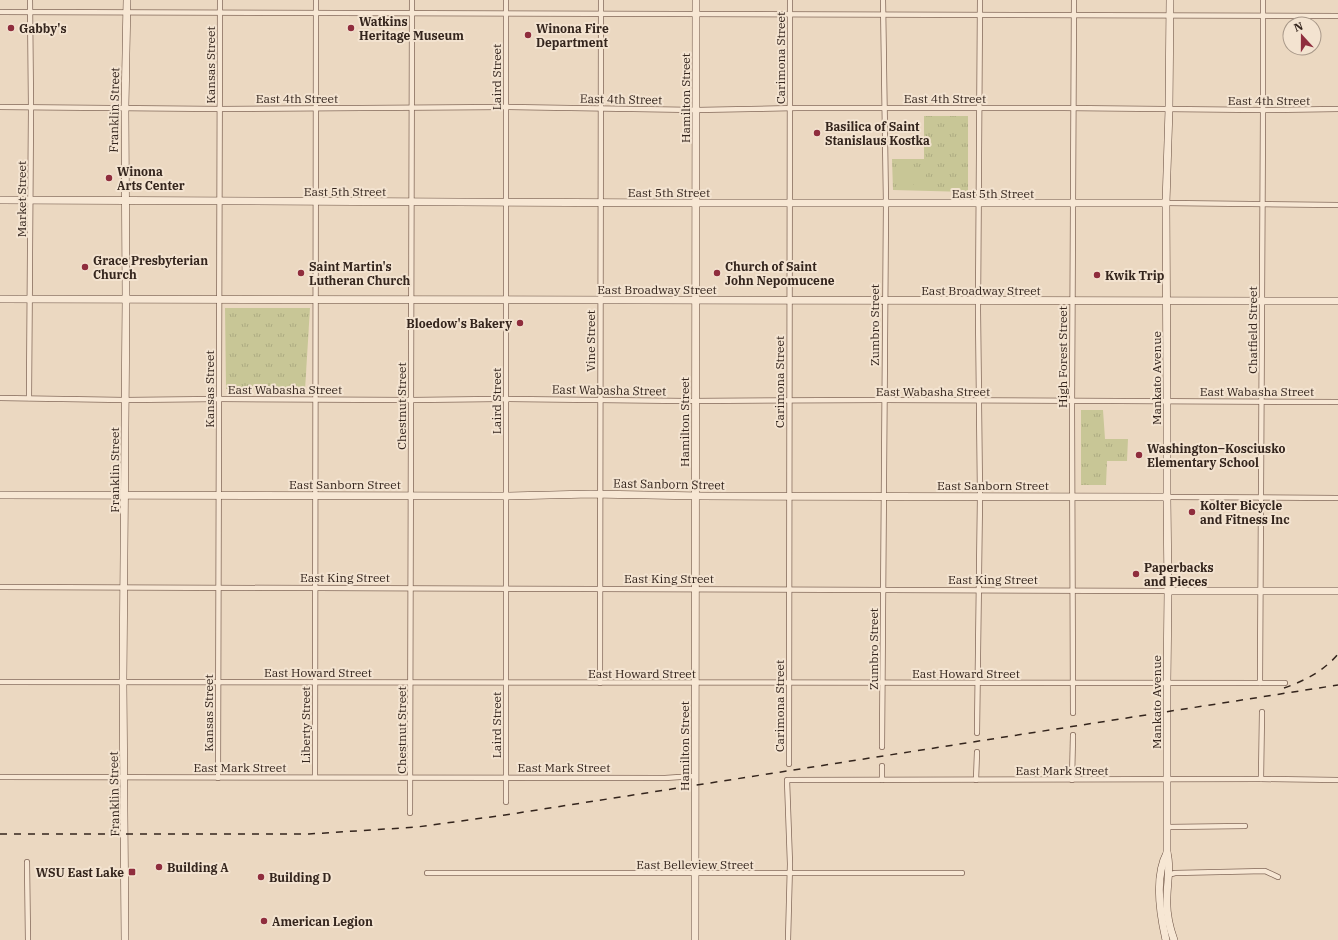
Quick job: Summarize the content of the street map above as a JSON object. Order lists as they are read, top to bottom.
{
  "streets": {
    "street": [
      "Carimona Street",
      "Kansas Street",
      "Laird Street",
      "East 4th Street",
      "Hamilton Street",
      "Franklin Street",
      "East 5th Street",
      "Market Street",
      "East Broadway Street",
      "Zumbro Street",
      "Chatfield Street",
      "Vine Street",
      "High Forest Street",
      "Mankato Avenue",
      "East Wabasha Street",
      "Chestnut Street",
      "East Sanborn Street",
      "East King Street",
      "East Howard Street",
      "Liberty Street",
      "East Mark Street",
      "East Belleview Street"
    ]
  },
  "crossings": [
    ["Carimona Street", "East 4th Street"],
    ["Carimona Street", "East 5th Street"],
    ["Carimona Street", "East Broadway Street"],
    ["Carimona Street", "East Wabasha Street"],
    ["Carimona Street", "East Sanborn Street"],
    ["Carimona Street", "East King Street"],
    ["Carimona Street", "East Howard Street"],
    ["Kansas Street", "East 4th Street"],
    ["Kansas Street", "East 5th Street"],
    ["Kansas Street", "East Broadway Street"],
    ["Kansas Street", "East Wabasha Street"],
    ["Kansas Street", "East Sanborn Street"],
    ["Kansas Street", "East King Street"],
    ["Kansas Street", "East Howard Street"],
    ["Kansas Street", "East Mark Street"],
    ["Laird Street", "East 4th Street"],
    ["Laird Street", "East 5th Street"],
    ["Laird Street", "East Broadway Street"],
    ["Laird Street", "East Wabasha Street"],
    ["Laird Street", "East Sanborn Street"],
    ["Laird Street", "East King Street"],
    ["Laird Street", "East Howard Street"],
    ["Laird Street", "East Mark Street"],
    ["East 4th Street", "Hamilton Street"],
    ["East 4th Street", "Franklin Street"],
    ["East 4th Street", "Market Street"],
    ["East 4th Street", "Zumbro Street"],
    ["East 4th Street", "Chatfield Street"],
    ["East 4th Street", "Vine Street"],
    ["East 4th Street", "High Forest Street"],
    ["East 4th Street", "Mankato Avenue"],
    ["East 4th Street", "Chestnut Street"],
    ["East 4th Street", "Liberty Street"],
    ["Hamilton Street", "East 5th Street"],
    ["Hamilton Street", "East Broadway Street"],
    ["Hamilton Street", "East Wabasha Street"],
    ["Hamilton Street", "East Sanborn Street"],
    ["Hamilton Street", "East King Street"],
    ["Hamilton Street", "East Howard Street"],
    ["Hamilton Street", "East Mark Street"],
    ["Hamilton Street", "East Belleview Street"],
    ["Franklin Street", "East 5th Street"],
    ["Franklin Street", "East Broadway Street"],
    ["Franklin Street", "East Wabasha Street"],
    ["Franklin Street", "East Sanborn Street"],
    ["Franklin Street", "East King Street"],
    ["Franklin Street", "East Howard Street"],
    ["Franklin Street", "East Mark Street"],
    ["East 5th Street", "Market Street"],
    ["East 5th Street", "Zumbro Street"],
    ["East 5th Street", "Chatfield Street"],
    ["East 5th Street", "Vine Street"],
    ["East 5th Street", "High Forest Street"],
    ["East 5th Street", "Mankato Avenue"],
    ["East 5th Street", "Chestnut Street"],
    ["East 5th Street", "Liberty Street"],
    ["Market Street", "East Broadway Street"],
    ["Market Street", "East Wabasha Street"],
    ["East Broadway Street", "Zumbro Street"],
    ["East Broadway Street", "Chatfield Street"],
    ["East Broadway Street", "Vine Street"],
    ["East Broadway Street", "High Forest Street"],
    ["East Broadway Street", "Mankato Avenue"],
    ["East Broadway Street", "Chestnut Street"],
    ["East Broadway Street", "Liberty Street"],
    ["Zumbro Street", "East Wabasha Street"],
    ["Zumbro Street", "East Sanborn Street"],
    ["Zumbro Street", "East King Street"],
    ["Zumbro Street", "East Howard Street"],
    ["Chatfield Street", "East Wabasha Street"],
    ["Chatfield Street", "East Sanborn Street"],
    ["Chatfield Street", "East King Street"],
    ["Chatfield Street", "East Howard Street"],
    ["Vine Street", "East Wabasha Street"],
    ["Vine Street", "East Sanborn Street"],
    ["Vine Street", "East King Street"],
    ["Vine Street", "East Howard Street"],
    ["High Forest Street", "East Wabasha Street"],
    ["High Forest Street", "East Sanborn Street"],
    ["High Forest Street", "East King Street"],
    ["High Forest Street", "East Howard Street"],
    ["Mankato Avenue", "East Wabasha Street"],
    ["Mankato Avenue", "East Sanborn Street"],
    ["Mankato Avenue", "East King Street"],
    ["Mankato Avenue", "East Howard Street"],
    ["Mankato Avenue", "East Mark Street"],
    ["East Wabasha Street", "Chestnut Street"],
    ["East Wabasha Street", "Liberty Street"],
    ["Chestnut Street", "East Sanborn Street"],
    ["Chestnut Street", "East King Street"],
    ["Chestnut Street", "East Howard Street"],
    ["Chestnut Street", "East Mark Street"],
    ["East Sanborn Street", "Liberty Street"],
    ["East King Street", "Liberty Street"],
    ["East Howard Street", "Liberty Street"],
    ["Liberty Street", "East Mark Street"],
    ["East Mark Street", "East Belleview Street"]
  ],
  "places": {
    "other": [
      "Gabby's",
      "Watkins Heritage Museum",
      "Winona Fire Department",
      "Basilica of Saint Stanislaus Kostka",
      "Winona Arts Center",
      "Grace Presbyterian Church",
      "Saint Martin's Lutheran Church",
      "Church of Saint John Nepomucene",
      "Kwik Trip",
      "Bloedow's Bakery",
      "Washington–Kosciusko Elementary School",
      "Kolter Bicycle and Fitness Inc",
      "Paperbacks and Pieces",
      "Building A",
      "Building D",
      "American Legion"
    ],
    "transit": ["WSU East Lake"]
  },
  "north": "top"
}
